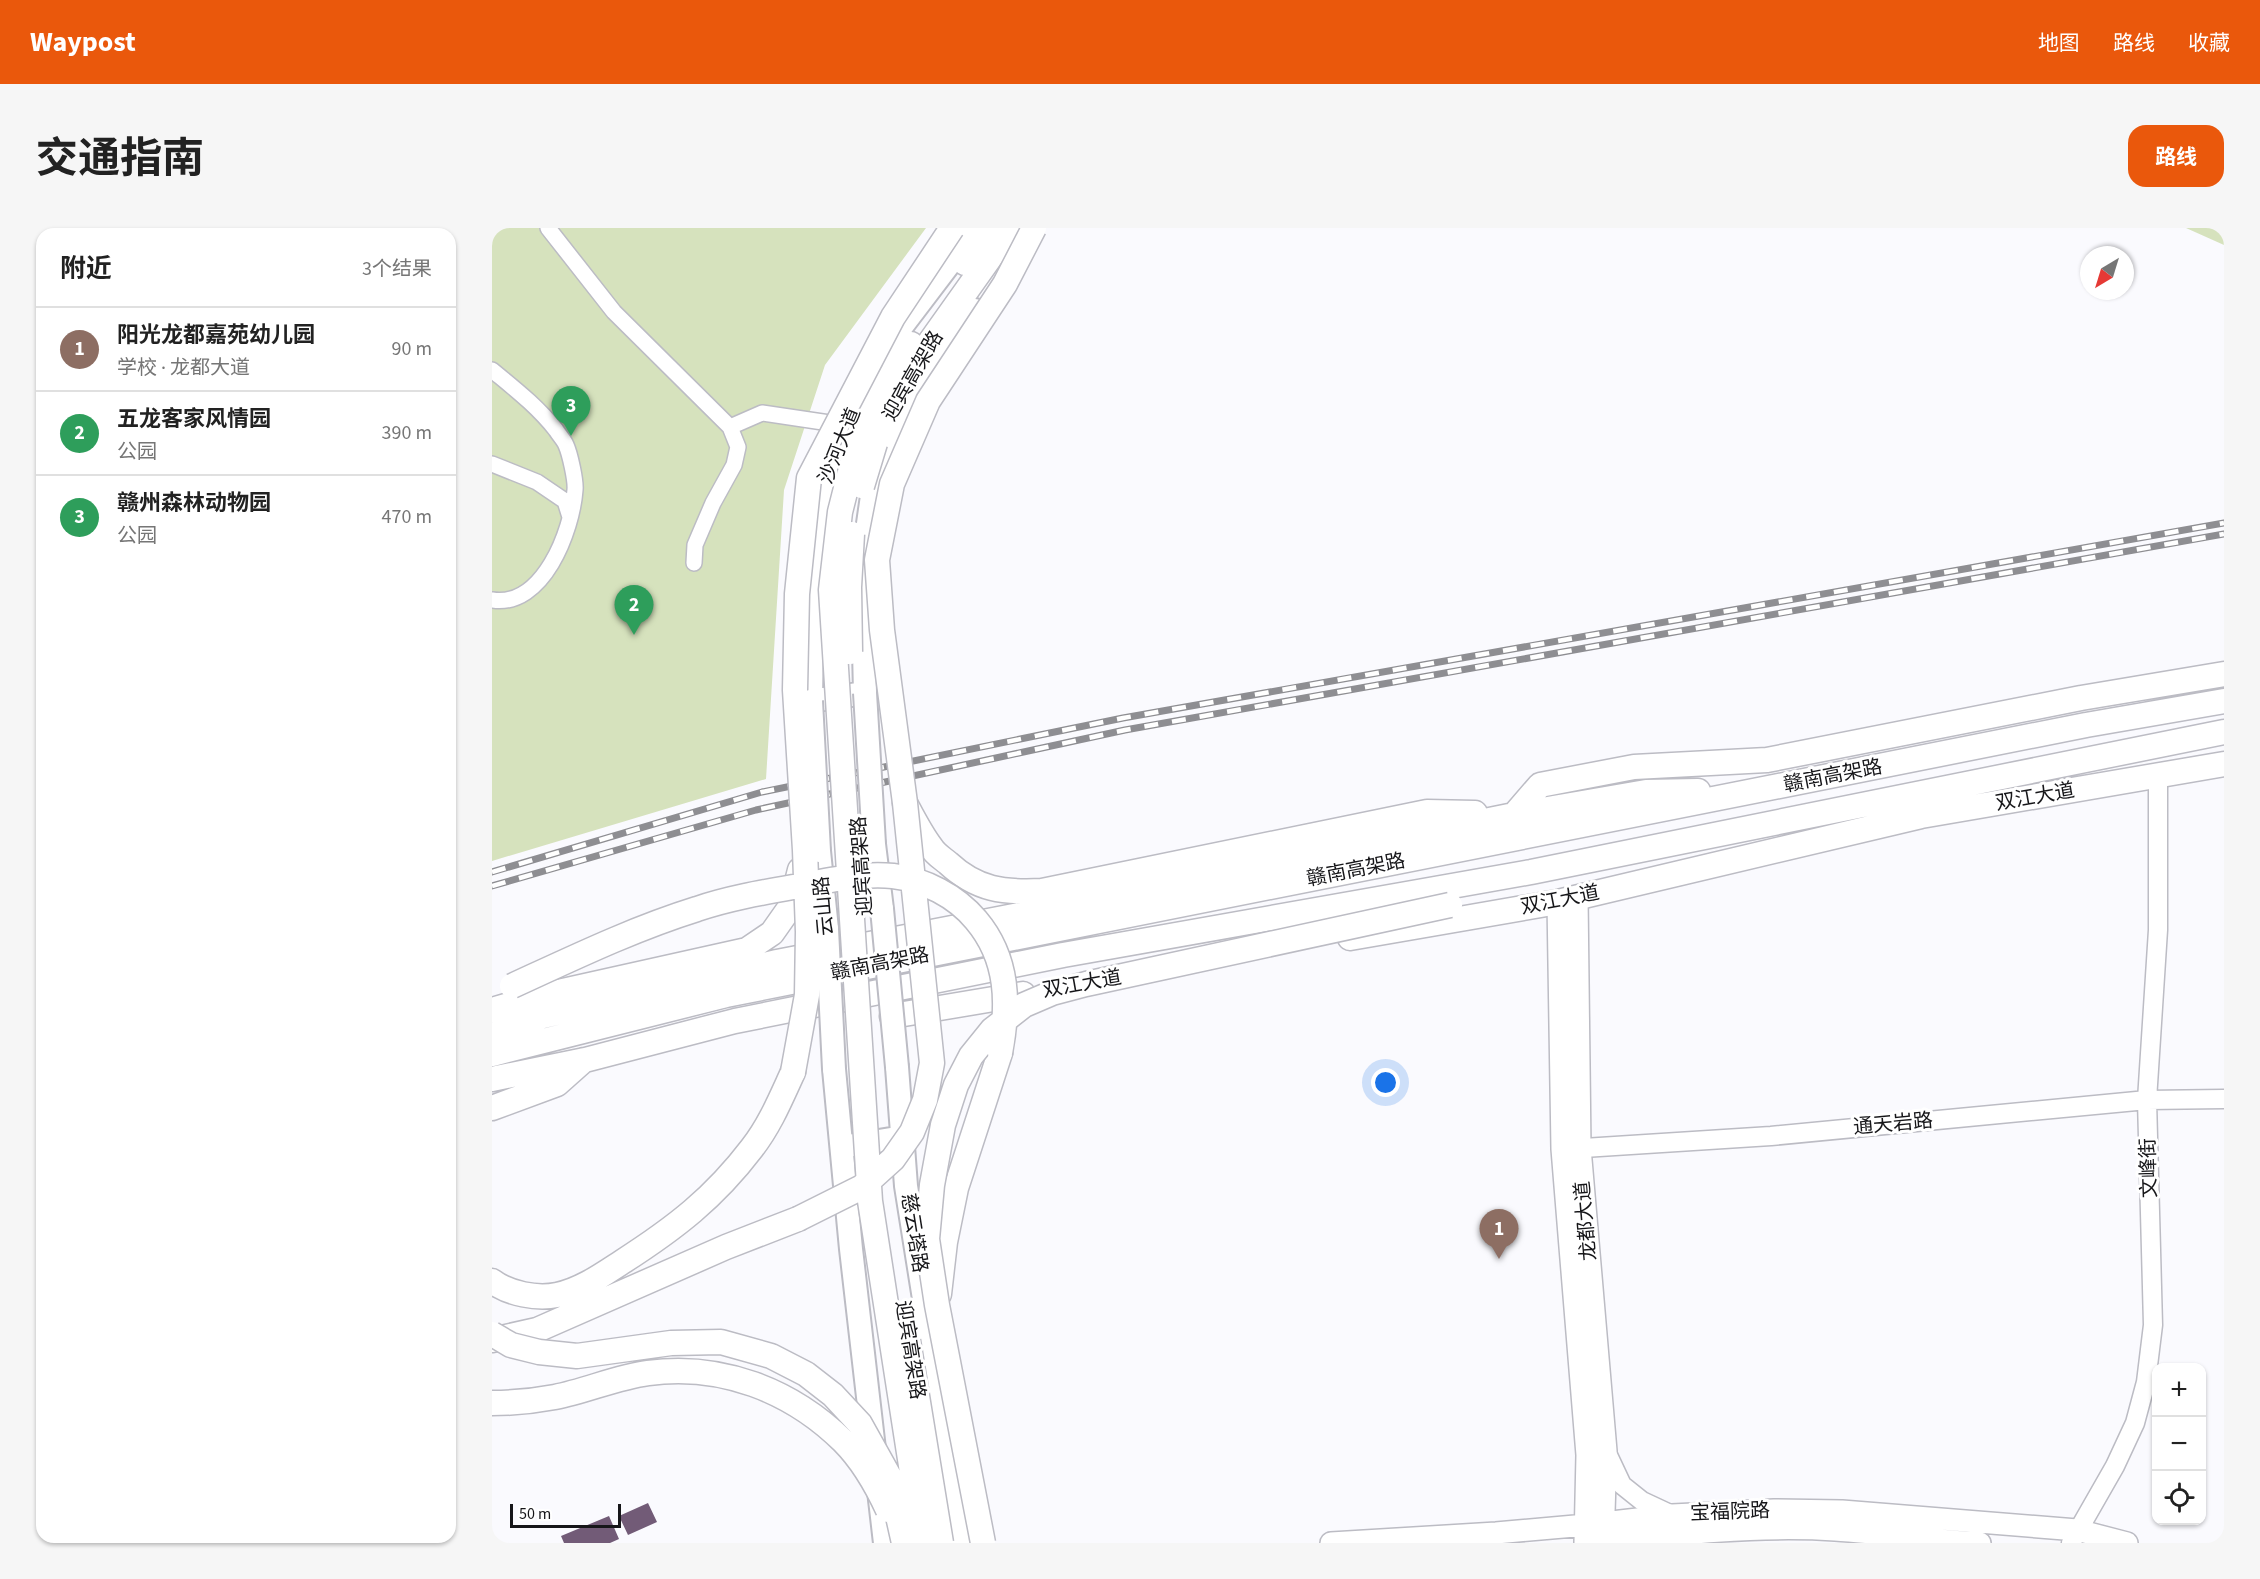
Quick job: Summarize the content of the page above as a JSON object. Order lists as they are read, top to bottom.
{
  "streets": {
    "highway": ["迎宾高架路", "赣南高架路", "双江大道"],
    "main road": [
      "沙河大道",
      "云山路",
      "龙都大道",
      "慈云塔路",
      "宝福院路"
    ],
    "street": ["通天岩路", "文峰街"]
  },
  "crossings": [
    ["沙河大道", "云山路"],
    ["双江大道", "文峰街"],
    ["双江大道", "龙都大道"],
    ["通天岩路", "文峰街"],
    ["通天岩路", "龙都大道"],
    ["文峰街", "宝福院路"],
    ["龙都大道", "宝福院路"]
  ],
  "scale_bar": "50 m",
  "north": "bottom left",
  "page": {
    "header": "Waypost",
    "nav": ["地图", "路线", "收藏"],
    "title": "交通指南",
    "buttons": "路线",
    "heading": ["附近", "3个结果"],
    "list": [
      {
        "mark": "1",
        "name": "阳光龙都嘉苑幼儿园",
        "note": "学校 · 龙都大道",
        "value": "90 m"
      },
      {
        "mark": "2",
        "name": "五龙客家风情园",
        "note": "公园",
        "value": "390 m"
      },
      {
        "mark": "3",
        "name": "赣州森林动物园",
        "note": "公园",
        "value": "470 m"
      }
    ],
    "pins": ["3", "2", "1"],
    "map_buttons": ["+", "−"],
    "scale": "50 m"
  }
}
